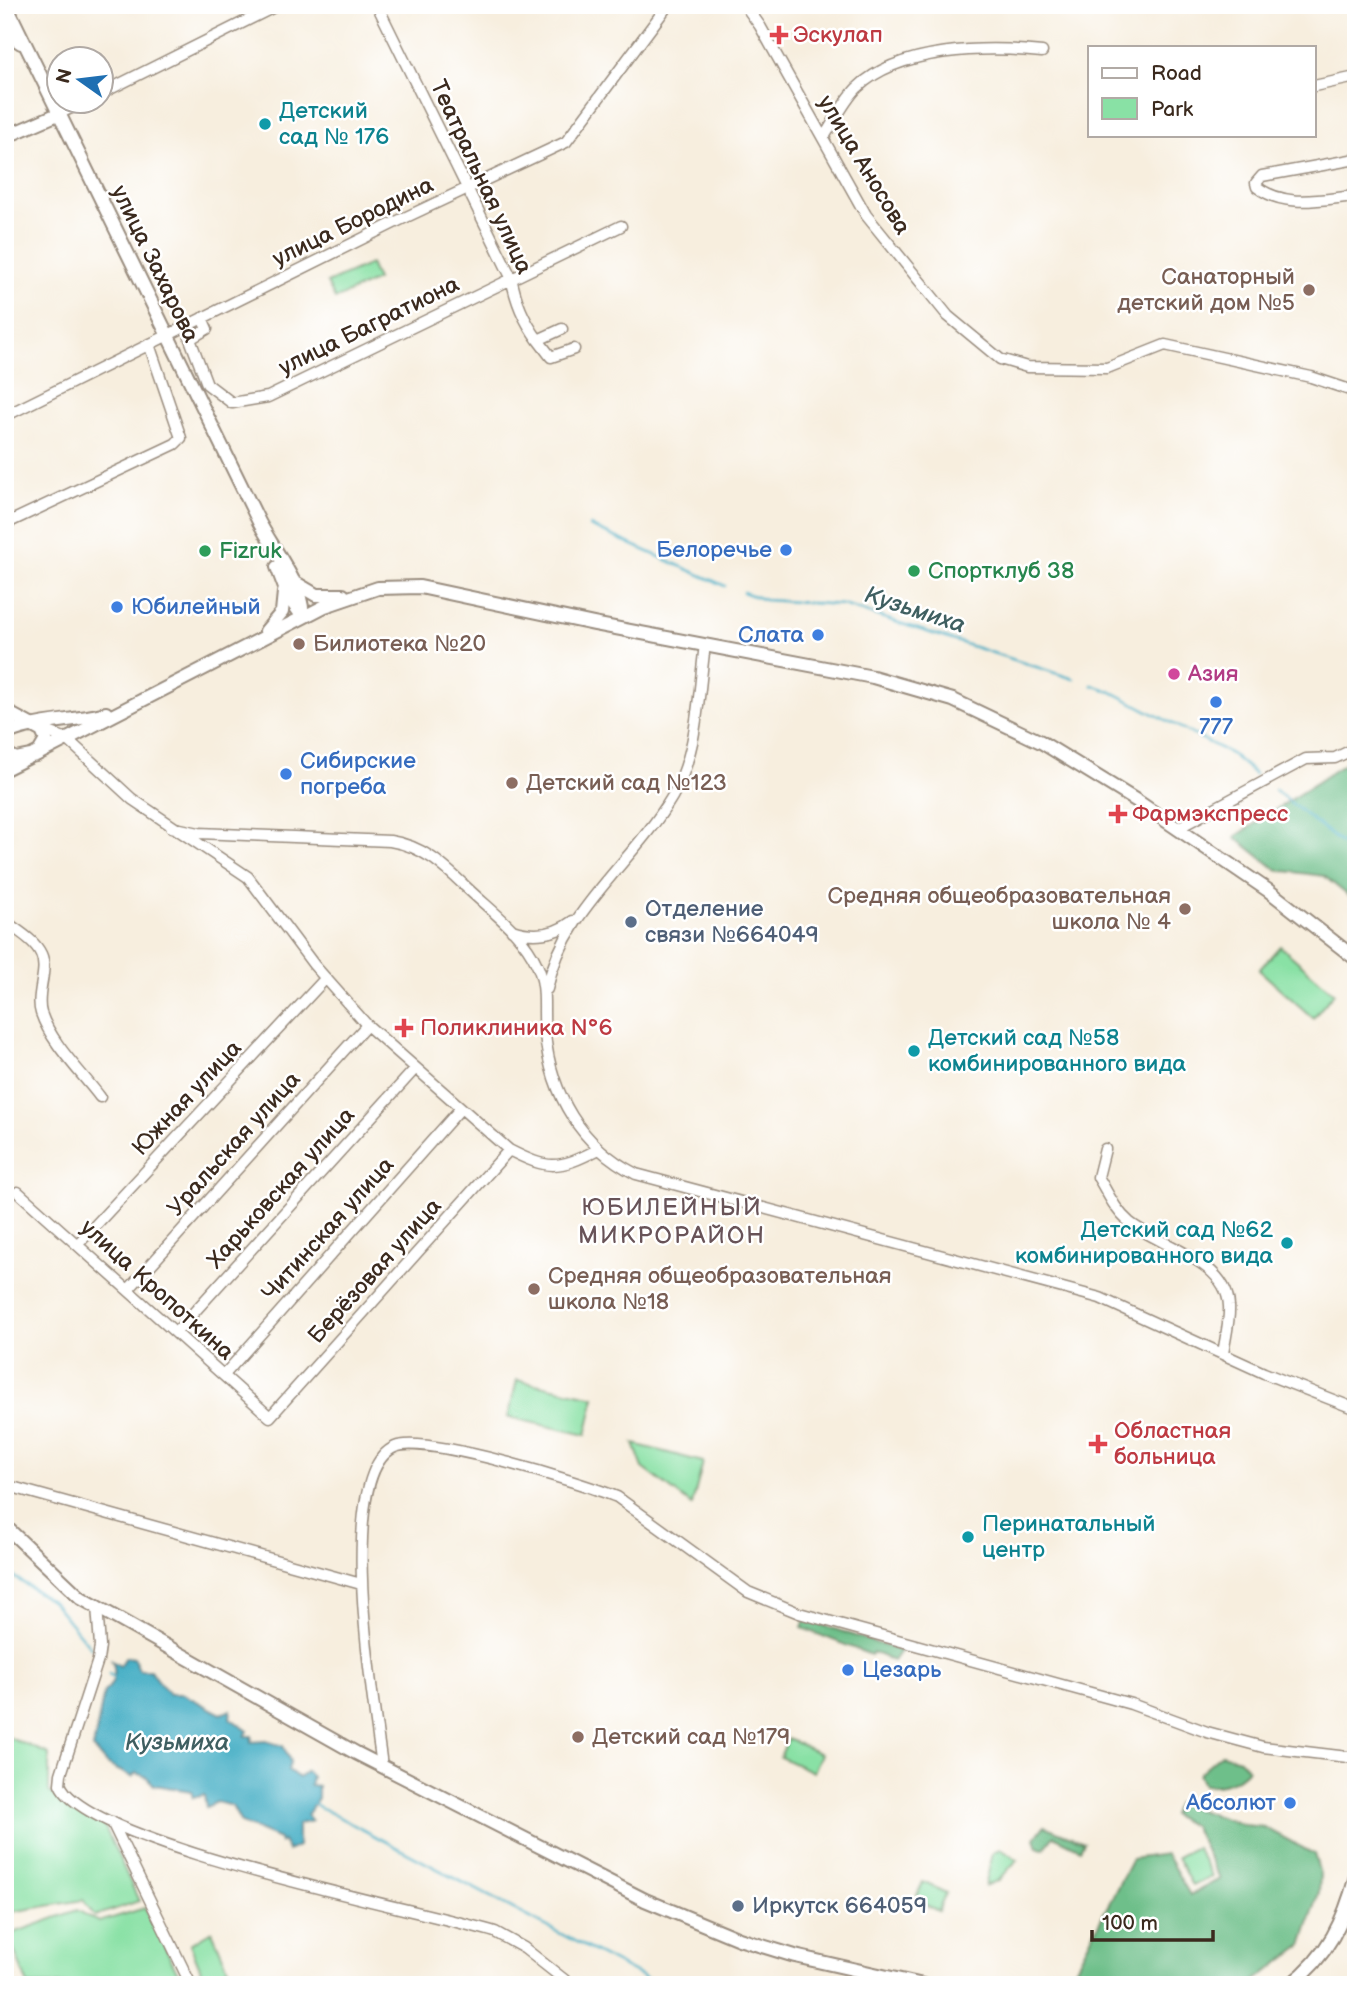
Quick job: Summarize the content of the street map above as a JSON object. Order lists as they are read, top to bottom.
{
  "streets": {
    "main road": ["улица Захарова"],
    "street": [
      "улица Аносова",
      "Театральная улица",
      "улица Бородина",
      "улица Багратиона",
      "Южная улица",
      "Уральская улица",
      "Харьковская улица",
      "Читинская улица",
      "Берёзовая улица",
      "улица Кропоткина"
    ]
  },
  "crossings": [
    ["Театральная улица", "улица Бородина"],
    ["Театральная улица", "улица Багратиона"],
    ["улица Бородина", "улица Захарова"],
    ["улица Бородина", "улица Багратиона"],
    ["Южная улица", "улица Кропоткина"],
    ["Уральская улица", "улица Кропоткина"],
    ["Харьковская улица", "улица Кропоткина"],
    ["Читинская улица", "улица Кропоткина"],
    ["Берёзовая улица", "улица Кропоткина"]
  ],
  "districts": ["ЮБИЛЕЙНЫЙ МИКРОРАЙОН"],
  "water": ["Кузьмиха"],
  "places": {
    "health": [
      "Эскулап",
      "Фармэкспресс",
      "Поликлиника N°6",
      "Областная больница"
    ],
    "other": [
      "Детский сад № 176",
      "Санаторный детский дом №5",
      "Белоречье",
      "Fizruk",
      "Спортклуб 38",
      "Юбилейный",
      "Слата",
      "Билиотека №20",
      "Азия",
      "777",
      "Сибирские погреба",
      "Детский сад №123",
      "Средняя общеобразовательная школа № 4",
      "Отделение связи №664049",
      "Детский сад №58 комбинированного вида",
      "Детский сад №62 комбинированного вида",
      "Средняя общеобразовательная школа №18",
      "Перинатальный центр",
      "Цезарь",
      "Детский сад №179",
      "Абсолют",
      "Иркутск 664059"
    ]
  },
  "legend": ["Road", "Park"],
  "scale_bar": "100 m",
  "north": "left"
}
